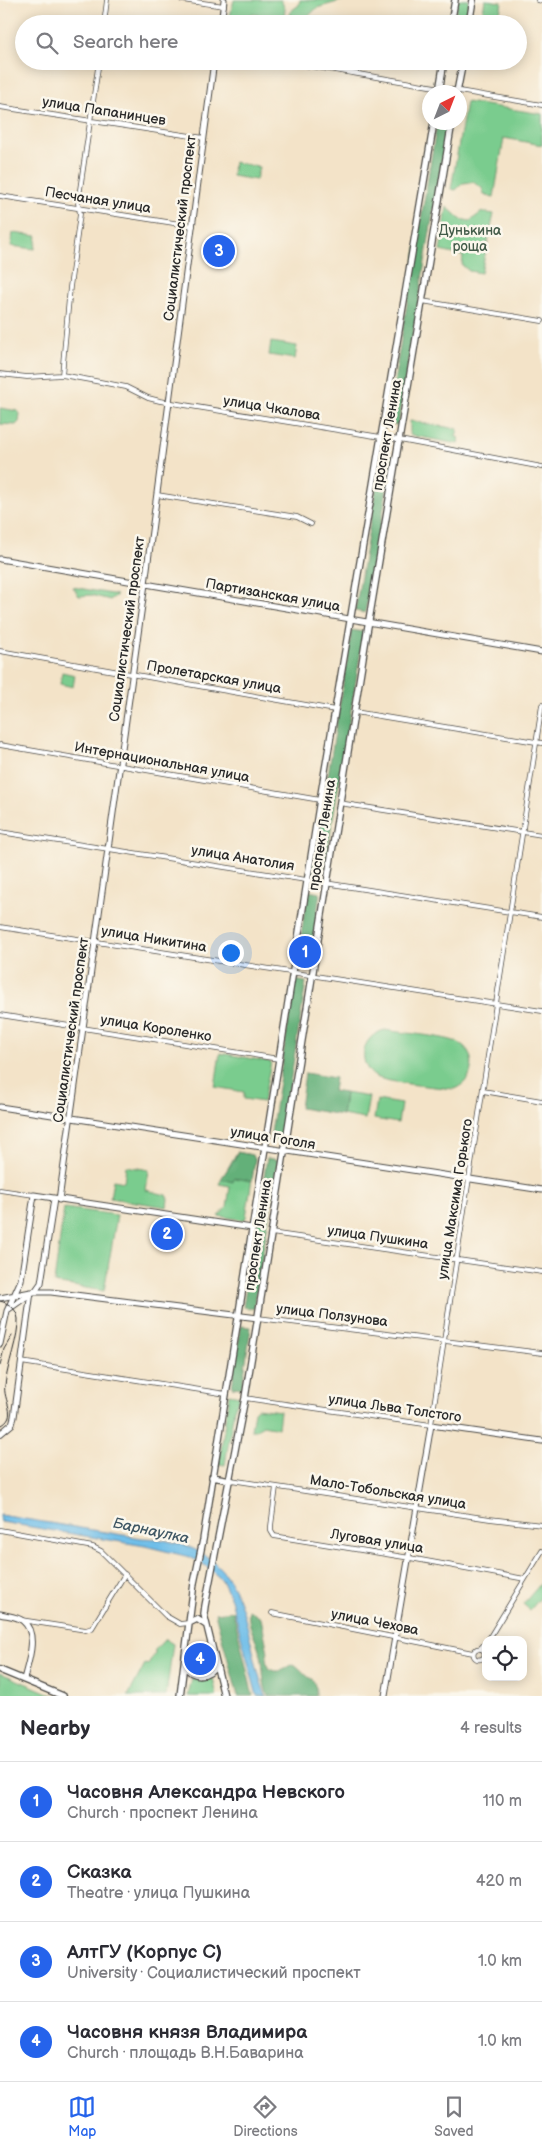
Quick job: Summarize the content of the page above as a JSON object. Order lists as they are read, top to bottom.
{
  "streets": {
    "main road": ["проспект Ленина"],
    "street": [
      "улица Папанинцев",
      "Песчаная улица",
      "Социалистический проспект",
      "улица Чкалова",
      "Партизанская улица",
      "Пролетарская улица",
      "Интернациональная улица",
      "улица Анатолия",
      "улица Никитина",
      "улица Короленко",
      "улица Гоголя",
      "улица Максима Горького",
      "улица Пушкина",
      "улица Ползунова",
      "улица Льва Толстого",
      "Мало-Тобольская улица",
      "Луговая улица",
      "улица Чехова"
    ]
  },
  "crossings": [
    ["улица Папанинцев", "Социалистический проспект"],
    ["Песчаная улица", "Социалистический проспект"],
    ["Социалистический проспект", "улица Чкалова"],
    ["Социалистический проспект", "Партизанская улица"],
    ["Социалистический проспект", "Пролетарская улица"],
    ["Социалистический проспект", "Интернациональная улица"],
    ["Социалистический проспект", "улица Анатолия"],
    ["Социалистический проспект", "улица Никитина"],
    ["Социалистический проспект", "улица Короленко"],
    ["Социалистический проспект", "улица Гоголя"],
    ["Социалистический проспект", "улица Ползунова"],
    ["улица Чкалова", "проспект Ленина"],
    ["проспект Ленина", "Партизанская улица"],
    ["проспект Ленина", "Пролетарская улица"],
    ["проспект Ленина", "Интернациональная улица"],
    ["проспект Ленина", "улица Анатолия"],
    ["проспект Ленина", "улица Никитина"],
    ["проспект Ленина", "улица Короленко"],
    ["проспект Ленина", "улица Гоголя"],
    ["проспект Ленина", "улица Пушкина"],
    ["проспект Ленина", "улица Ползунова"],
    ["проспект Ленина", "улица Льва Толстого"],
    ["проспект Ленина", "Мало-Тобольская улица"],
    ["улица Анатолия", "улица Максима Горького"],
    ["улица Никитина", "улица Максима Горького"],
    ["улица Гоголя", "улица Максима Горького"],
    ["улица Максима Горького", "улица Пушкина"],
    ["улица Максима Горького", "улица Ползунова"],
    ["улица Максима Горького", "улица Льва Толстого"],
    ["улица Максима Горького", "Мало-Тобольская улица"],
    ["улица Максима Горького", "Луговая улица"],
    ["улица Максима Горького", "улица Чехова"],
    ["Мало-Тобольская улица", "Луговая улица"]
  ],
  "water": ["Барнаулка"],
  "parks": ["Дунькина роща"],
  "north": "top right",
  "page": {
    "search": "Search here",
    "pins": [
      "3",
      "1",
      "2",
      "4"
    ],
    "heading": ["Nearby", "4 results"],
    "list": [
      {
        "mark": "1",
        "name": "Часовня Александра Невского",
        "note": "Church · проспект Ленина",
        "value": "110 m"
      },
      {
        "mark": "2",
        "name": "Сказка",
        "note": "Theatre · улица Пушкина",
        "value": "420 m"
      },
      {
        "mark": "3",
        "name": "АлтГУ (Корпус С)",
        "note": "University · Социалистический проспект",
        "value": "1.0 km"
      },
      {
        "mark": "4",
        "name": "Часовня князя Владимира",
        "note": "Church · площадь В.Н.Баварина",
        "value": "1.0 km"
      }
    ],
    "nav": ["Map", "Directions", "Saved"]
  }
}
